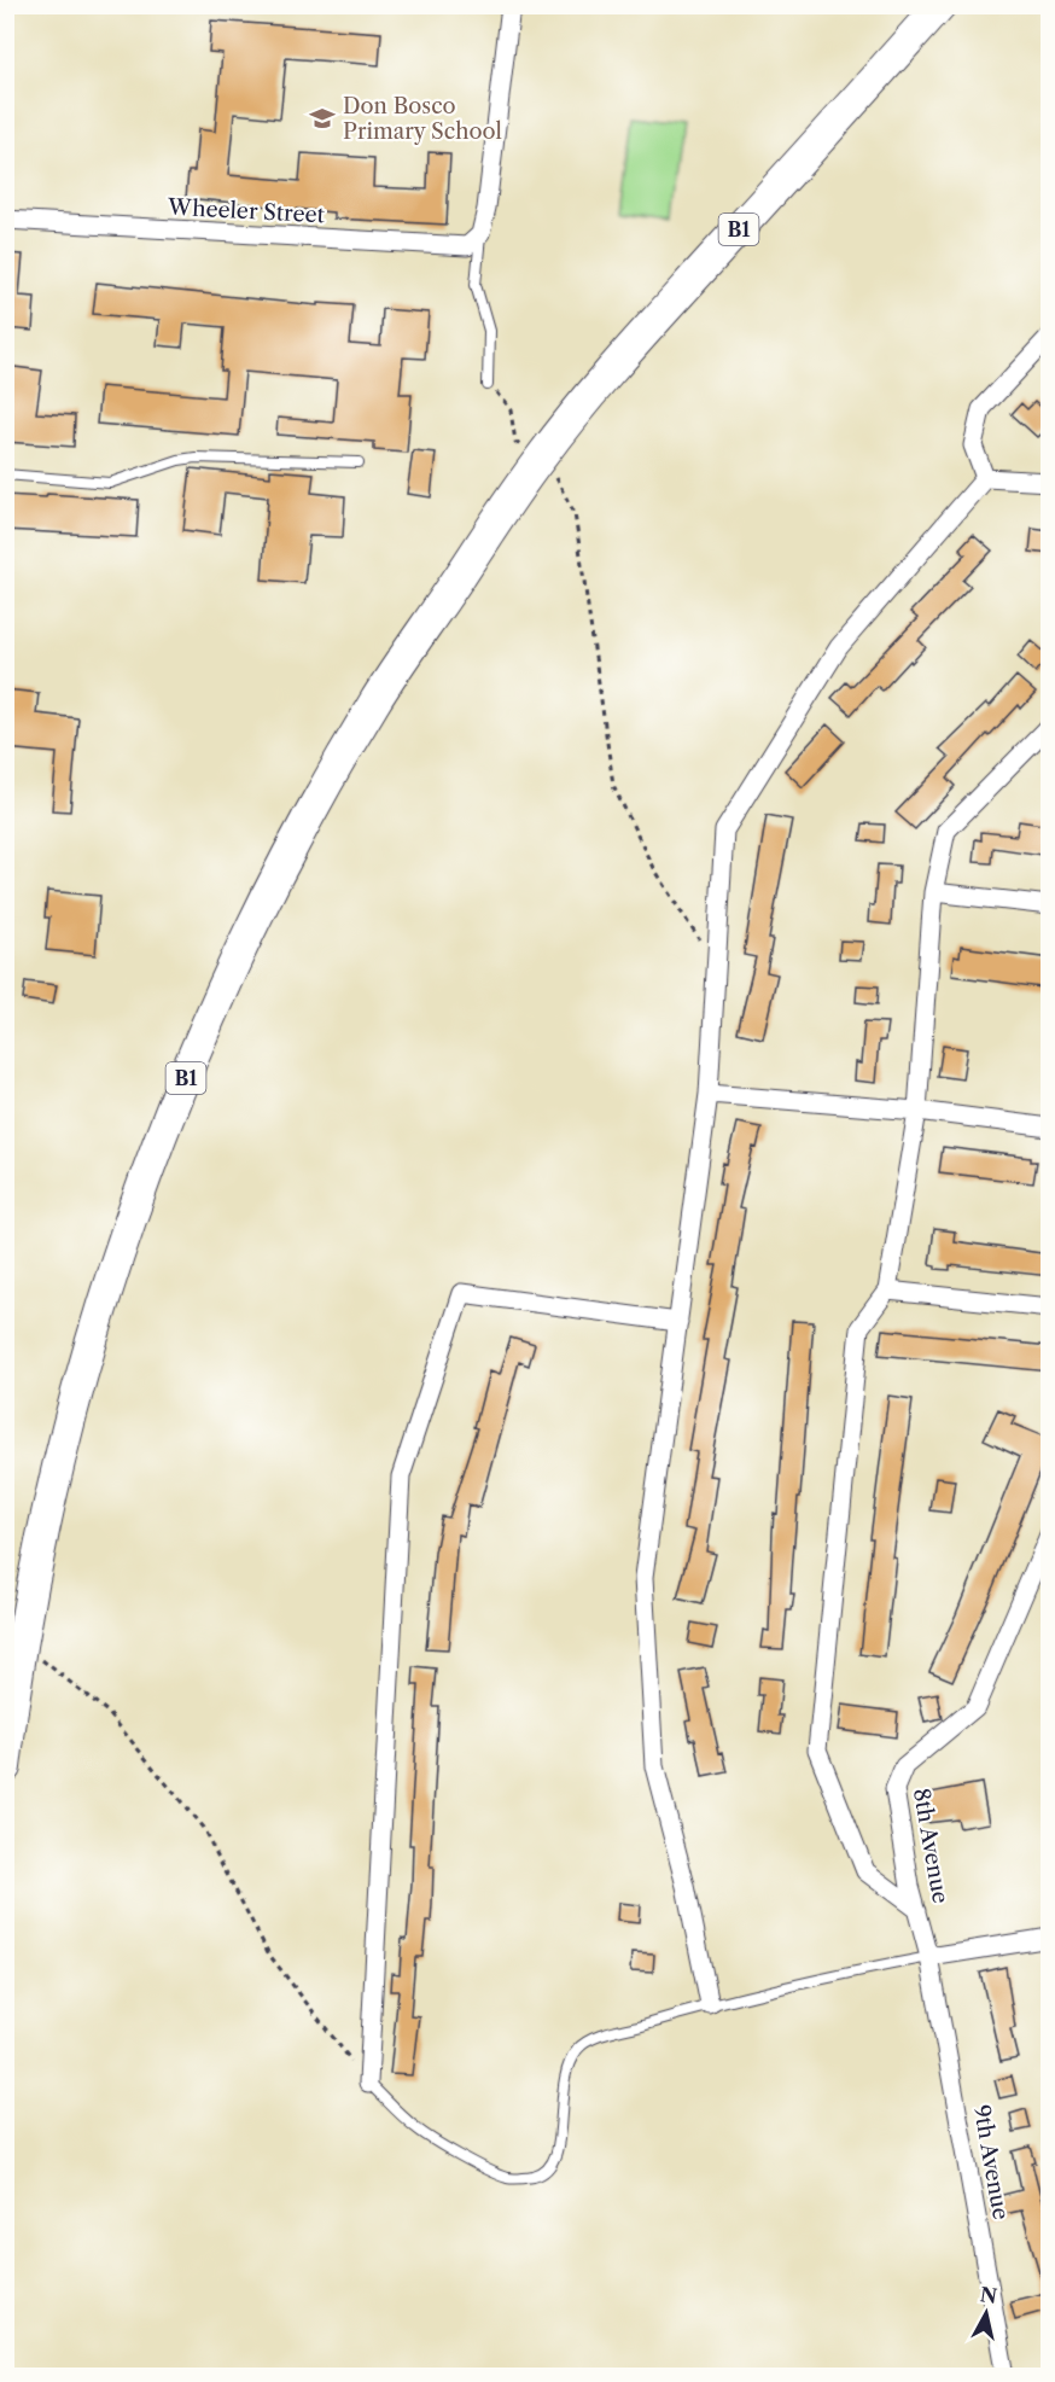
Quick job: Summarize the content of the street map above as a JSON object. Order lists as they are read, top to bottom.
{
  "streets": {
    "highway": ["B1"],
    "street": ["Wheeler Street", "8th Avenue", "9th Avenue"]
  },
  "crossings": [
    ["8th Avenue", "9th Avenue"]
  ],
  "places": {
    "school or university": ["Don Bosco Primary School"]
  },
  "north": "top"
}
